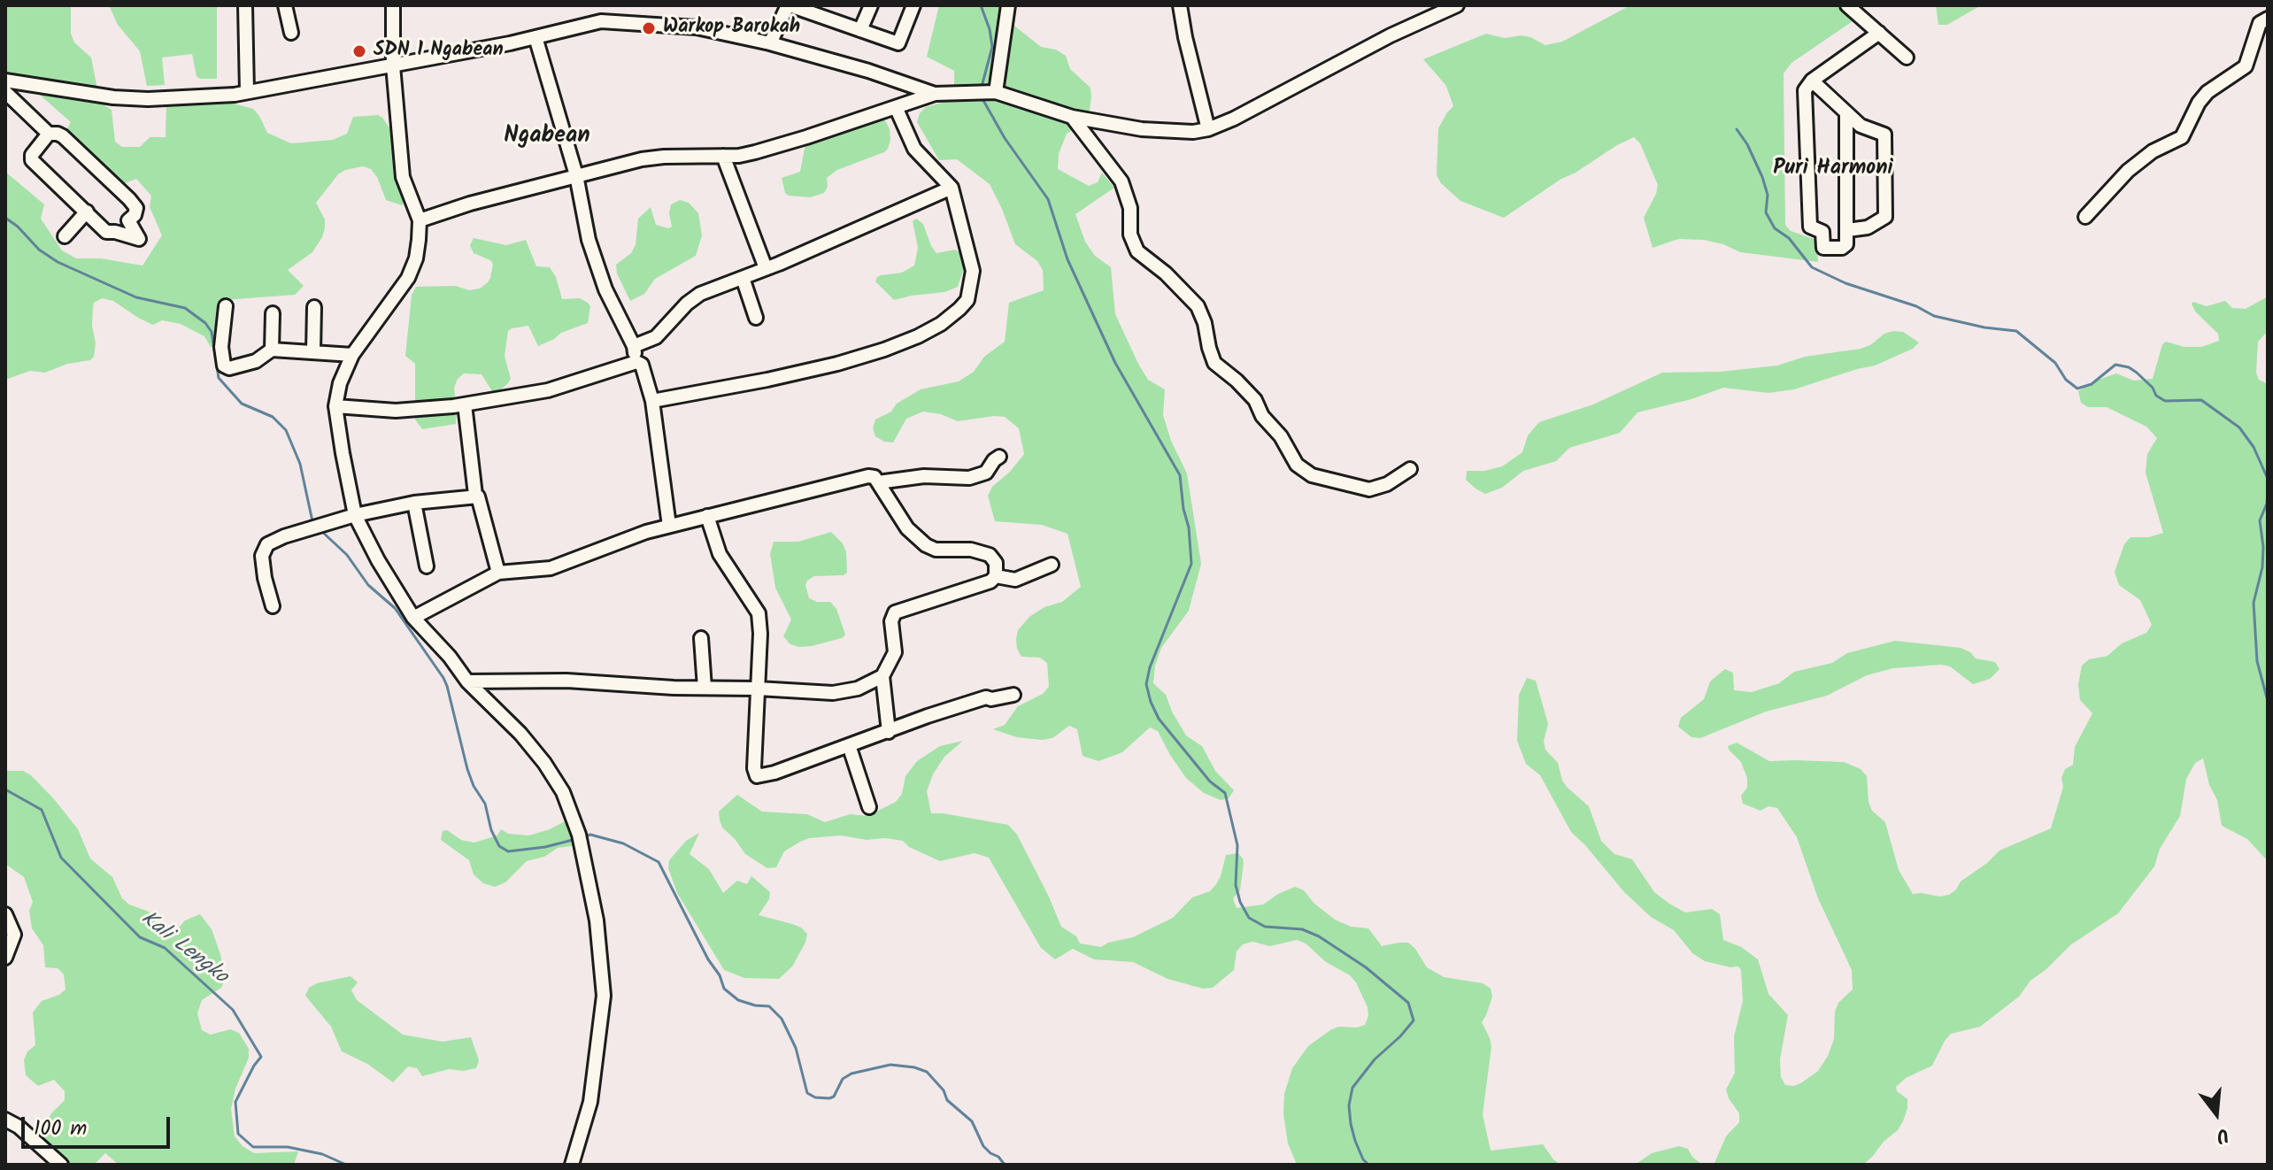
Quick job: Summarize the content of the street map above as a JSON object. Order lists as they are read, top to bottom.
{
  "districts": ["Ngabean", "Puri Harmoni"],
  "water": ["Kali Lengko"],
  "places": ["Warkop Barokah", "SDN 1 Ngabean"],
  "scale_bar": "100 m",
  "north": "bottom"
}
